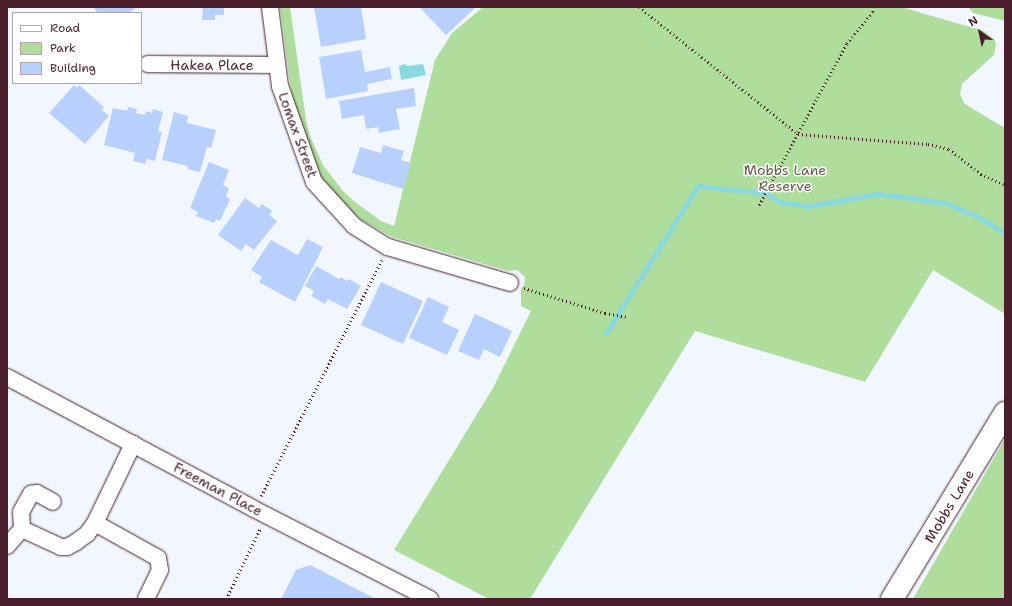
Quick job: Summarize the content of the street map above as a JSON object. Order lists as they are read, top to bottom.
{
  "streets": {
    "street": [
      "Hakea Place",
      "Lomax Street",
      "Freeman Place",
      "Mobbs Lane"
    ]
  },
  "crossings": [
    ["Hakea Place", "Lomax Street"]
  ],
  "parks": ["Mobbs Lane Reserve"],
  "legend": ["Road", "Park", "Building"],
  "north": "top left"
}
